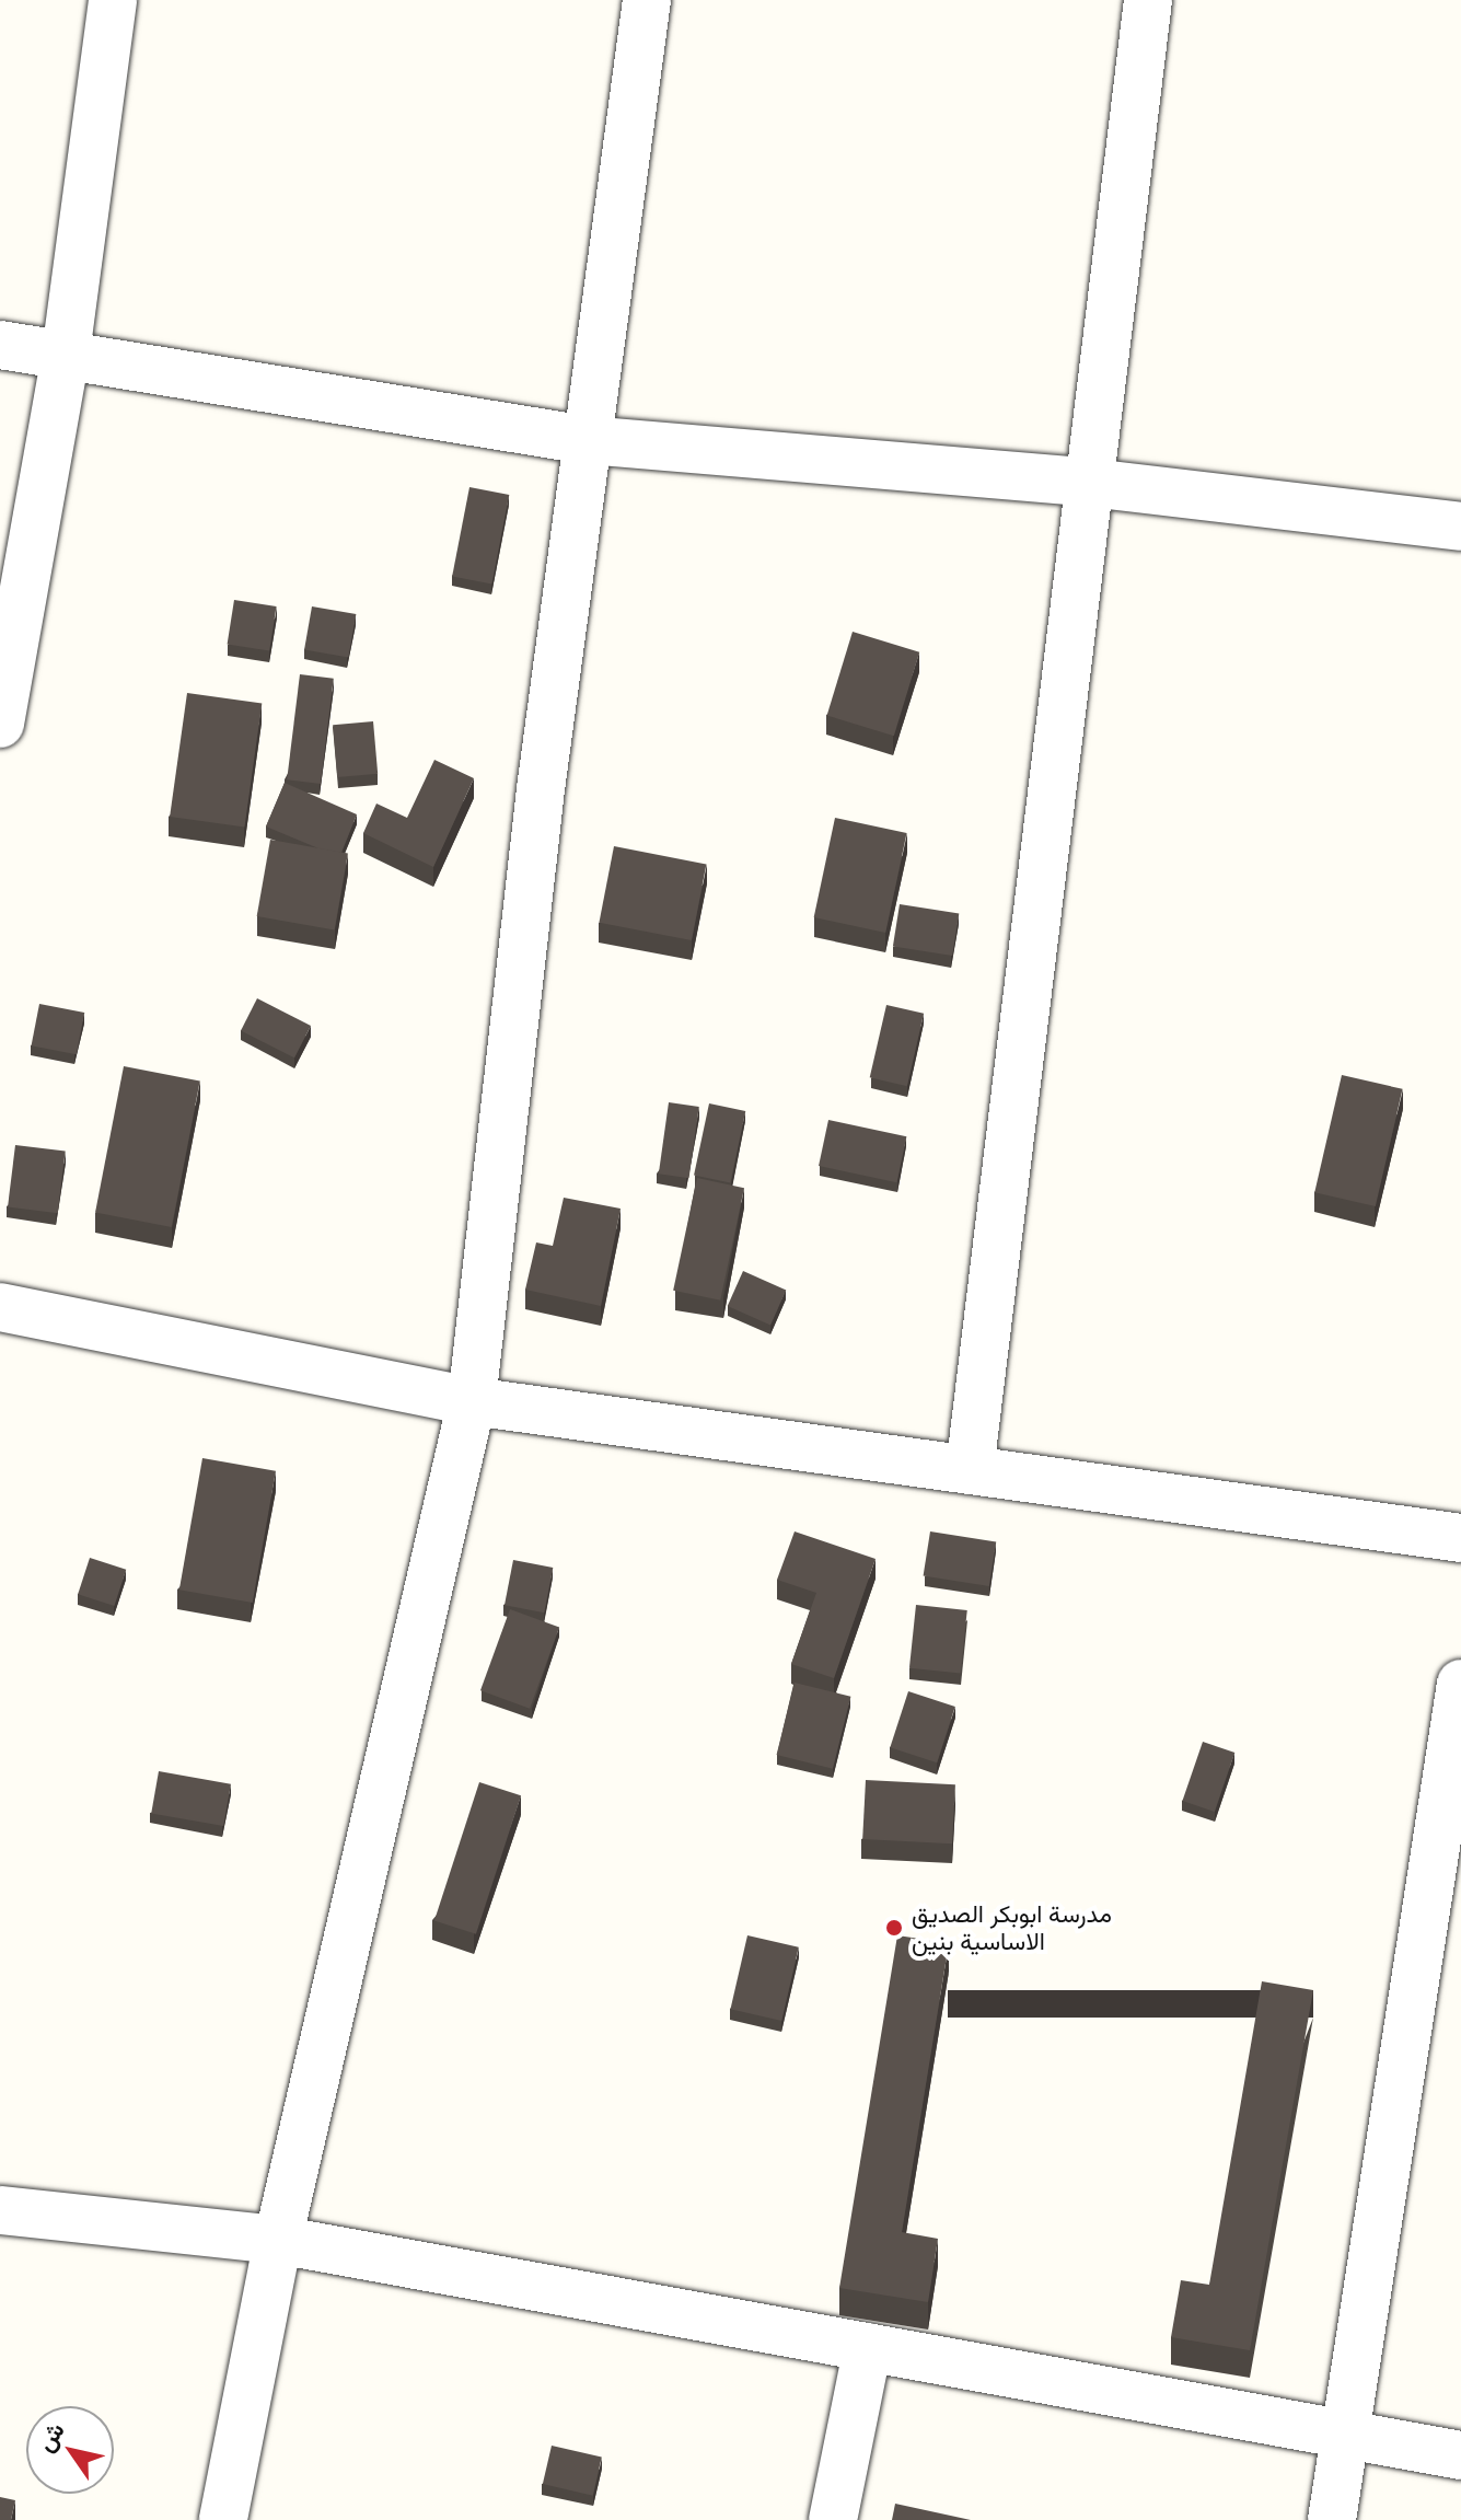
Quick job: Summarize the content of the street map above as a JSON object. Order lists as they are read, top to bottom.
{
  "places": ["مدرسة ابوبكر الصديق الاساسية بنين"],
  "north": "top left"
}
